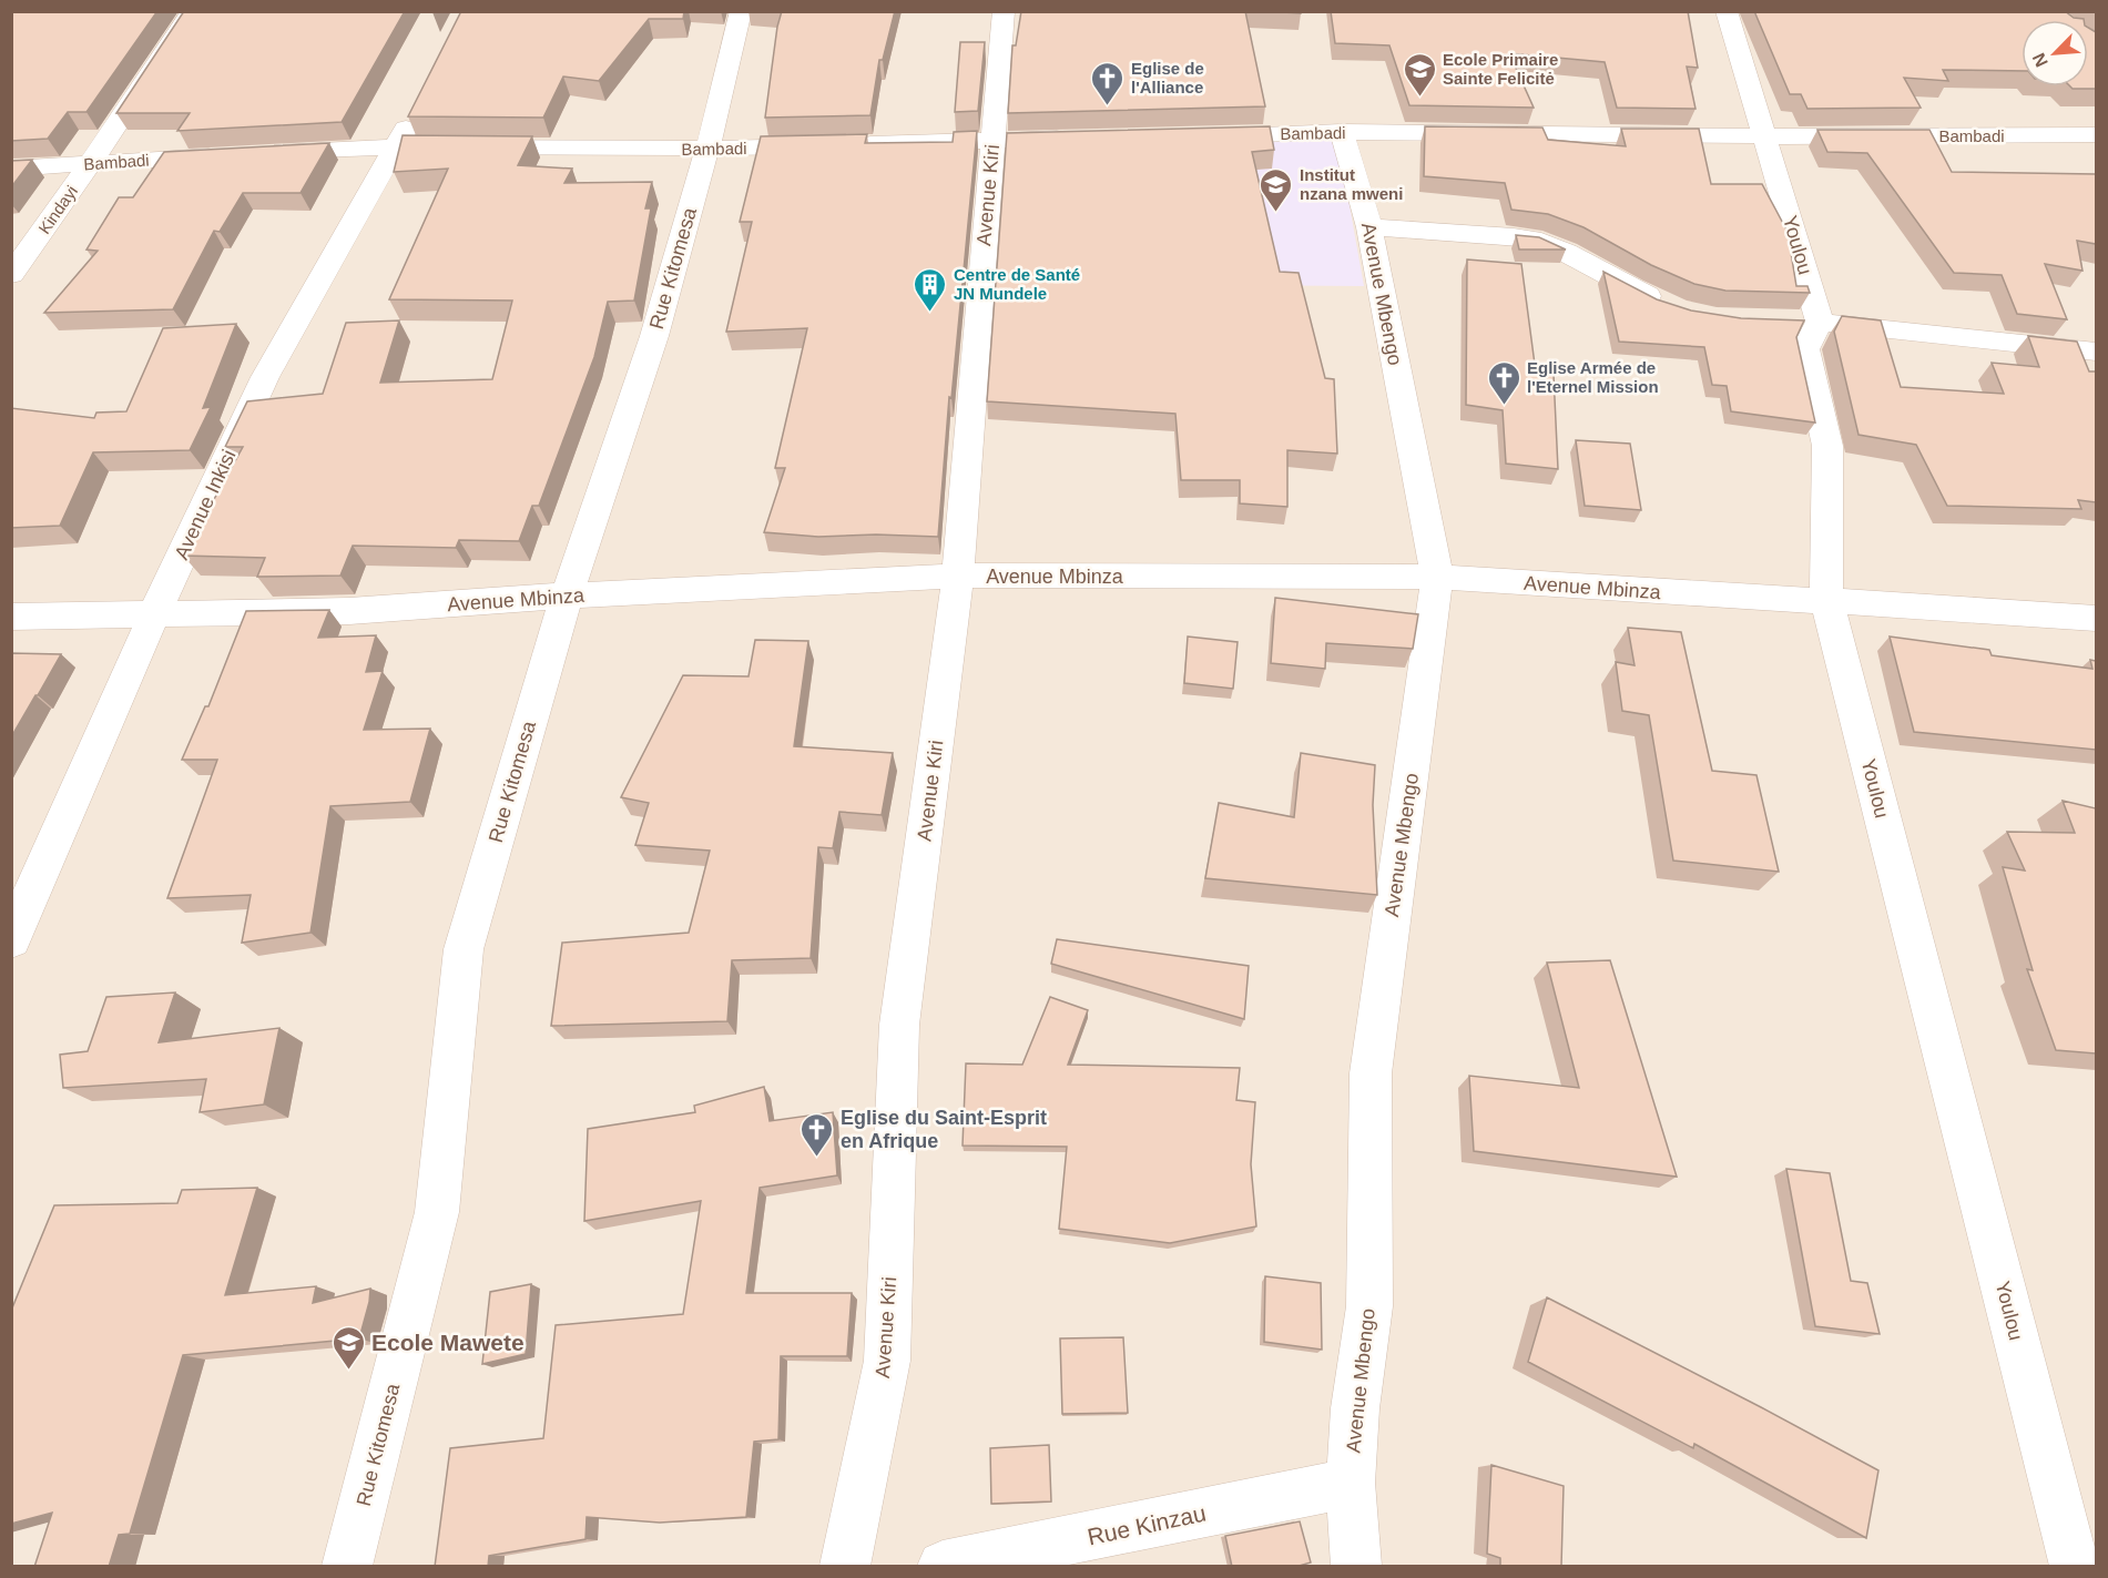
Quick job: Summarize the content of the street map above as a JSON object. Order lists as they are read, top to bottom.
{
  "streets": {
    "street": [
      "Bambadi",
      "Avenue Kiri",
      "Kindayi",
      "Youlou",
      "Rue Kitomesa",
      "Avenue Mbengo",
      "Avenue Inkisi",
      "Avenue Mbinza",
      "Rue Kinzau"
    ]
  },
  "crossings": [
    ["Bambadi", "Kindayi"],
    ["Bambadi", "Youlou"],
    ["Bambadi", "Rue Kitomesa"],
    ["Bambadi", "Avenue Mbengo"],
    ["Bambadi", "Avenue Inkisi"],
    ["Avenue Kiri", "Avenue Mbinza"],
    ["Youlou", "Avenue Mbinza"],
    ["Rue Kitomesa", "Avenue Mbinza"],
    ["Avenue Mbengo", "Avenue Mbinza"],
    ["Avenue Mbengo", "Rue Kinzau"],
    ["Avenue Inkisi", "Avenue Mbinza"]
  ],
  "places": {
    "school or university": ["Ecole Primaire Sainte Felicitė", "Institut nzana mweni", "Ecole Mawete"],
    "church": ["Eglise de l'Alliance", "Eglise Armée de l'Eternel Mission", "Eglise du Saint-Esprit en Afrique"],
    "building": ["Centre de Santé JN Mundele"]
  },
  "north": "bottom left"
}
